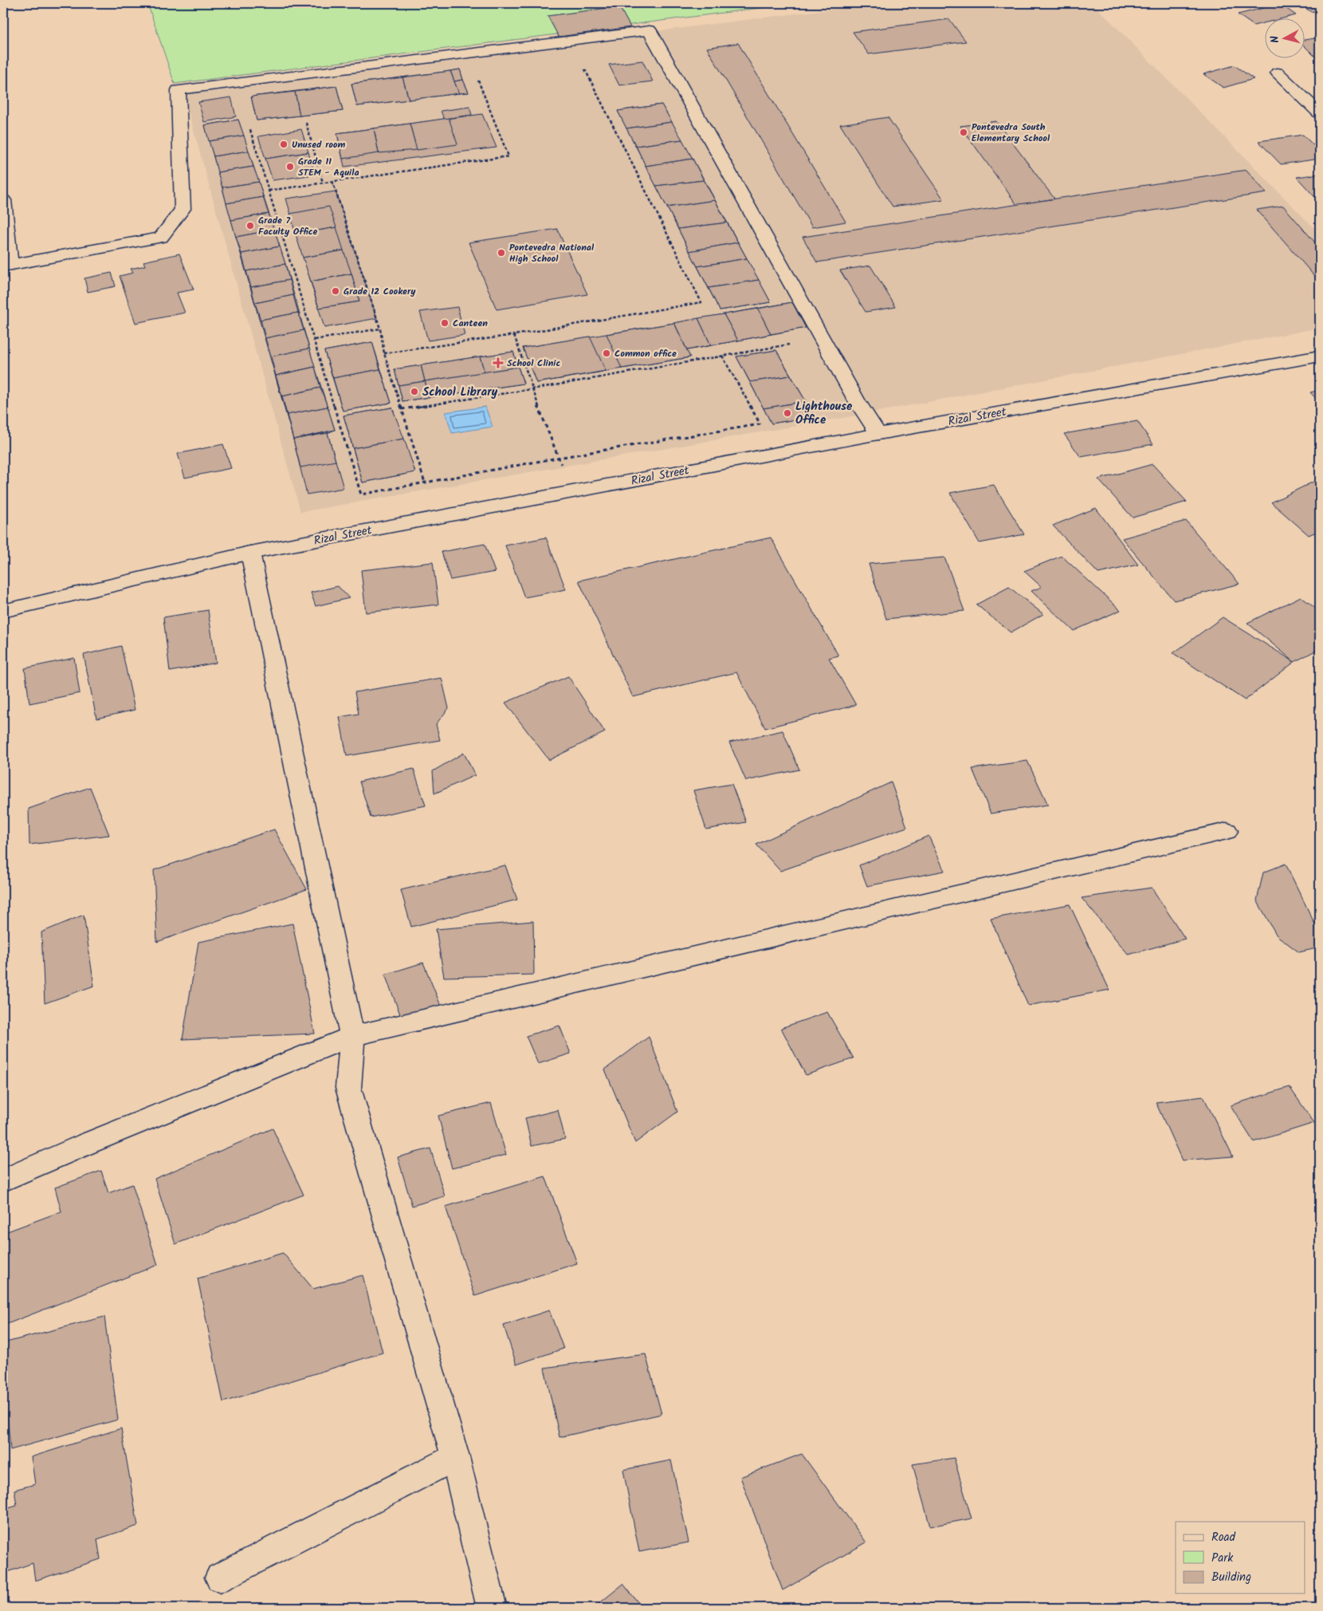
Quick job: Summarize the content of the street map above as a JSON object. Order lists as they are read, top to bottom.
{
  "streets": {
    "main road": ["Rizal Street"]
  },
  "places": {
    "other": [
      "Pontevedra South Elementary School",
      "Unused room",
      "Grade 11 STEM - Aquila",
      "Grade 7 Faculty Office",
      "Pontevedra National High School",
      "Grade 12 Cookery",
      "Canteen",
      "Common office",
      "School Library",
      "Lighthouse Office"
    ],
    "health": ["School Clinic"]
  },
  "legend": ["Road", "Park", "Building"],
  "north": "left"
}
